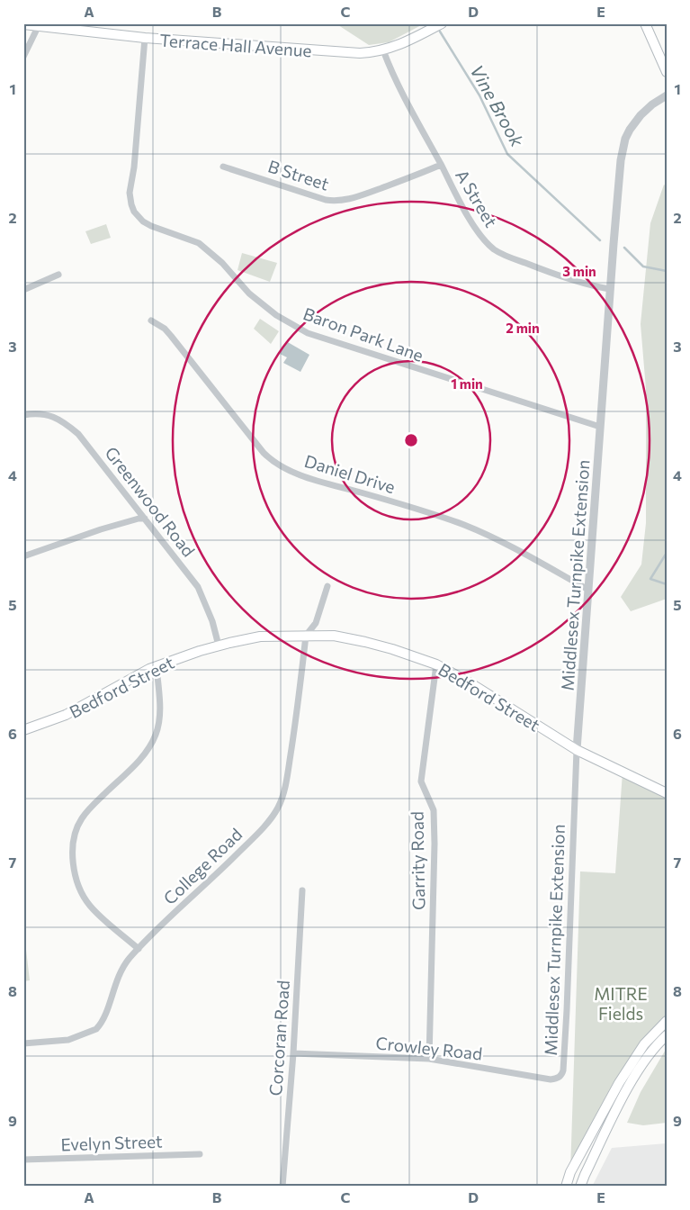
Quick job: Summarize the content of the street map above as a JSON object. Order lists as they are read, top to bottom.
{
  "streets": {
    "main road": ["Terrace Hall Avenue", "Bedford Street"],
    "street": [
      "B Street",
      "A Street",
      "Baron Park Lane",
      "Daniel Drive",
      "Greenwood Road",
      "Middlesex Turnpike Extension",
      "Garrity Road",
      "College Road",
      "Corcoran Road",
      "Crowley Road",
      "Evelyn Street"
    ]
  },
  "crossings": [
    ["Terrace Hall Avenue", "A Street"],
    ["Terrace Hall Avenue", "Baron Park Lane"],
    ["B Street", "A Street"],
    ["A Street", "Middlesex Turnpike Extension"],
    ["Baron Park Lane", "Middlesex Turnpike Extension"],
    ["Daniel Drive", "Middlesex Turnpike Extension"],
    ["Greenwood Road", "Bedford Street"],
    ["Middlesex Turnpike Extension", "Bedford Street"],
    ["Middlesex Turnpike Extension", "Crowley Road"],
    ["Bedford Street", "Garrity Road"],
    ["Bedford Street", "College Road"],
    ["Garrity Road", "Crowley Road"],
    ["Corcoran Road", "Crowley Road"]
  ],
  "water": ["Vine Brook"],
  "parks": ["MITRE Fields"],
  "grid": {
    "columns": [
      "A",
      "B",
      "C",
      "D",
      "E"
    ],
    "rows": [
      "1",
      "2",
      "3",
      "4",
      "5",
      "6",
      "7",
      "8",
      "9"
    ]
  },
  "rings": ["3 min", "2 min", "1 min"]
}
